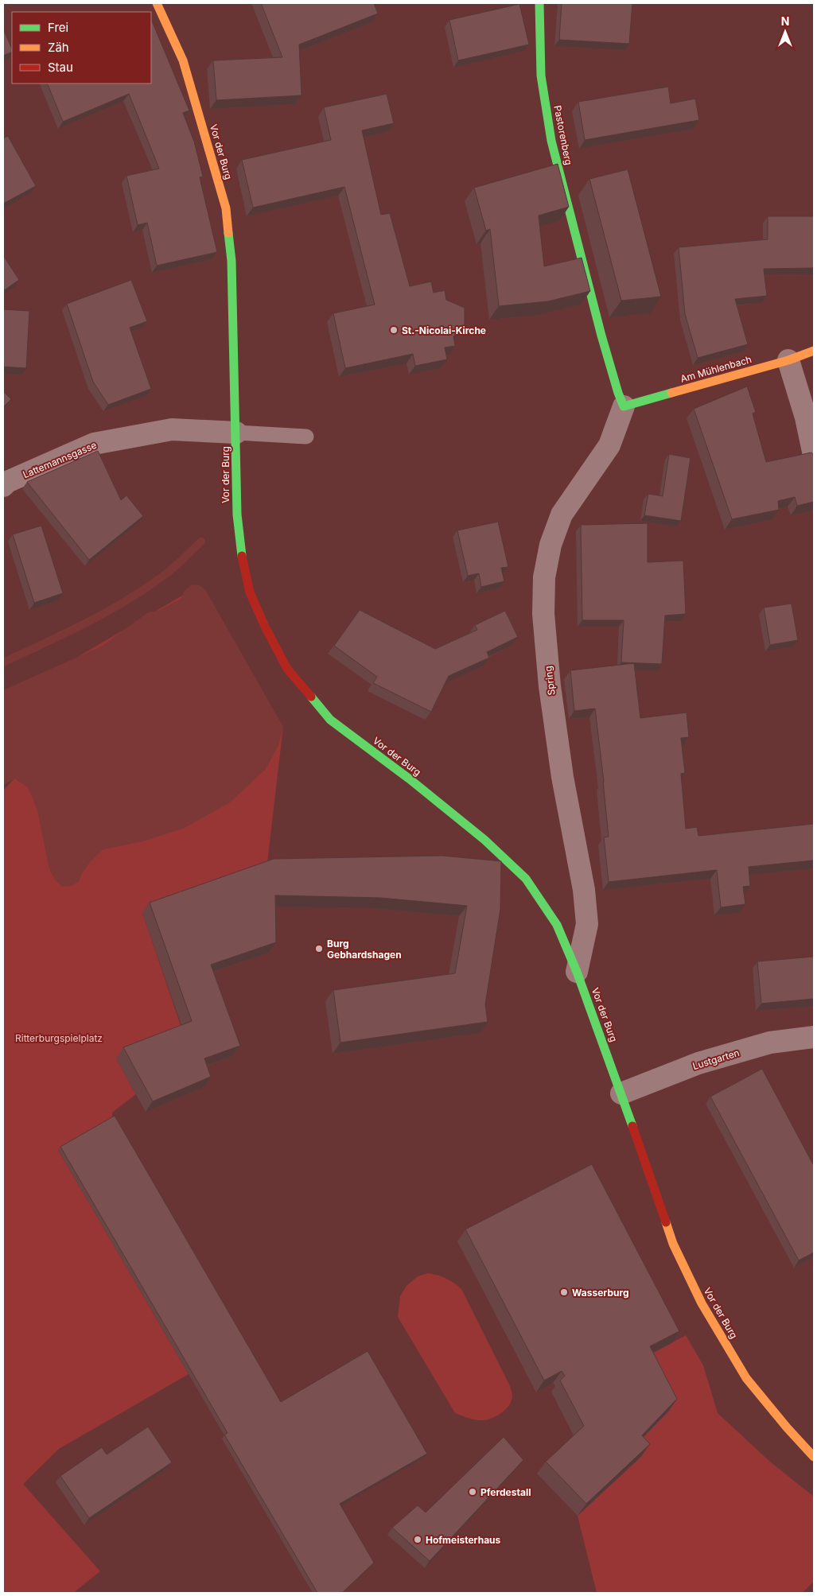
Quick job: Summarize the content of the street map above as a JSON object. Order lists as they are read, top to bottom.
{
  "streets": {
    "main road": ["Pastorenberg", "Vor der Burg", "Am Mühlenbach"],
    "street": ["Lattemannsgasse", "Spring", "Lustgarten"]
  },
  "crossings": [
    ["Pastorenberg", "Am Mühlenbach"],
    ["Pastorenberg", "Spring"],
    ["Vor der Burg", "Lattemannsgasse"],
    ["Vor der Burg", "Spring"],
    ["Vor der Burg", "Lustgarten"],
    ["Am Mühlenbach", "Spring"]
  ],
  "parks": ["Ritterburgspielplatz"],
  "places": [
    "St.-Nicolai-Kirche",
    "Burg Gebhardshagen",
    "Wasserburg",
    "Pferdestall",
    "Hofmeisterhaus"
  ],
  "legend": ["Frei", "Zäh", "Stau"],
  "north": "top"
}
